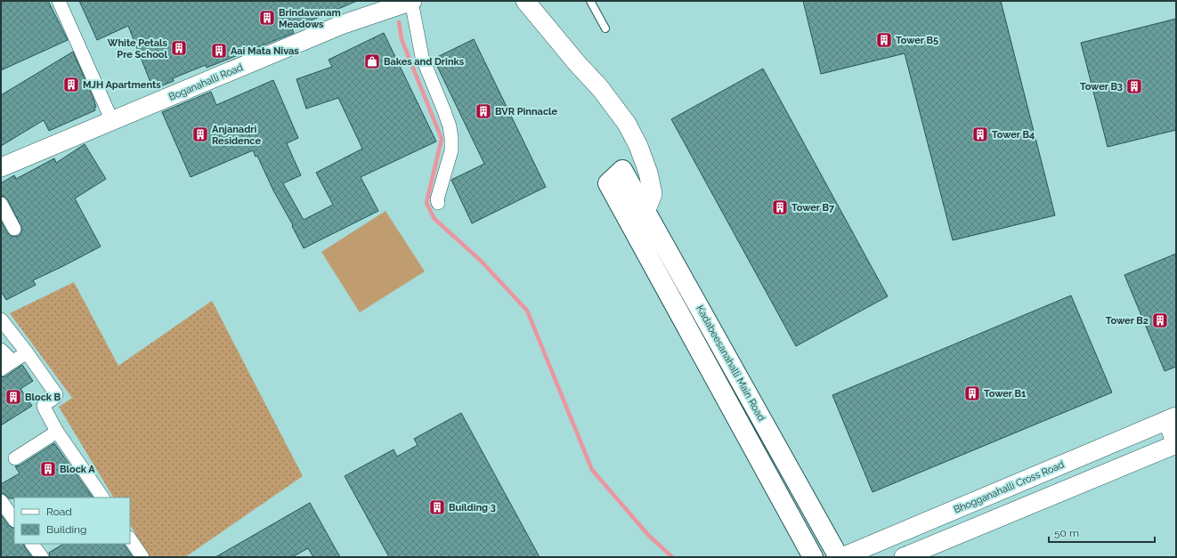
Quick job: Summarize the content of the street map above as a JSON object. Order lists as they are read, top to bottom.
{
  "streets": {
    "main road": ["Kadabeesanahalli Main Road"],
    "street": ["Boganahalli Road", "Bhogganahalli Cross Road"]
  },
  "places": {
    "building": [
      "Brindavanam Meadows",
      "Tower B5",
      "White Petals Pre School",
      "Aai Mata Nivas",
      "MJH Apartments",
      "Tower B3",
      "BVR Pinnacle",
      "Anjanadri Residence",
      "Tower B4",
      "Tower B7",
      "Tower B2",
      "Tower B1",
      "Block B",
      "Block A",
      "Building 3"
    ],
    "shop": ["Bakes and Drinks"]
  },
  "legend": ["Road", "Building"],
  "scale_bar": "50 m"
}
